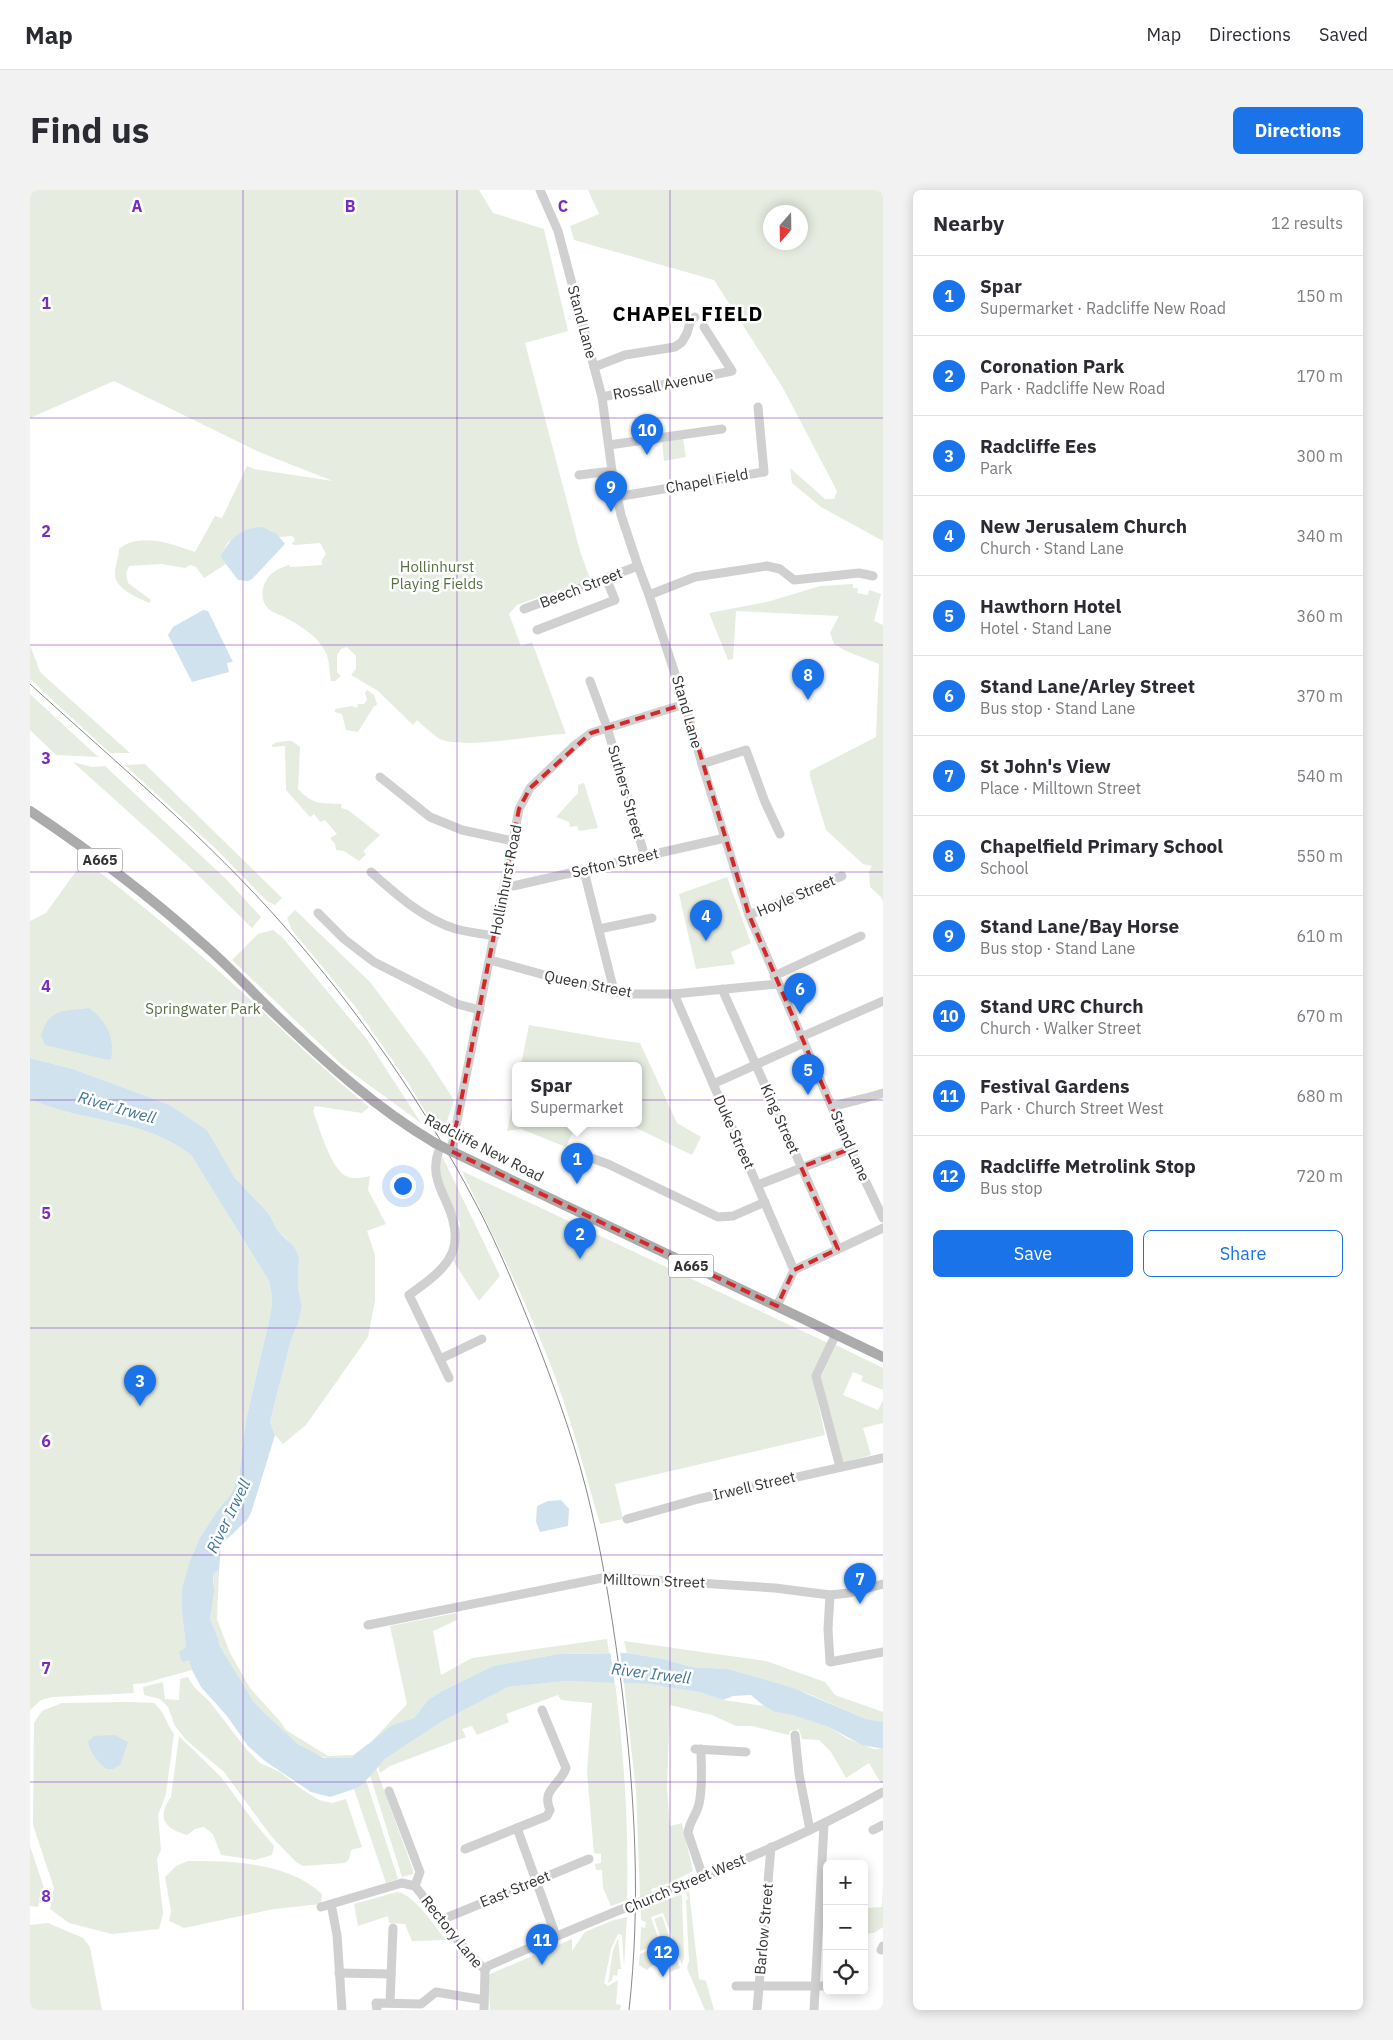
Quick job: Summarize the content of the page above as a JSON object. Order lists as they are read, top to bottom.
{
  "streets": {
    "main road": ["A665", "Radcliffe New Road"],
    "street": [
      "Stand Lane",
      "Rossall Avenue",
      "Chapel Field",
      "Beech Street",
      "Suthers Street",
      "Sefton Street",
      "Hollinhurst Road",
      "Hoyle Street",
      "Queen Street",
      "King Street",
      "Duke Street",
      "Irwell Street",
      "Milltown Street",
      "Church Street West",
      "East Street",
      "Barlow Street",
      "Rectory Lane"
    ]
  },
  "crossings": [
    ["Stand Lane", "Rossall Avenue"],
    ["Stand Lane", "Chapel Field"],
    ["Stand Lane", "Beech Street"],
    ["Stand Lane", "Sefton Street"],
    ["Stand Lane", "Hollinhurst Road"],
    ["Stand Lane", "Hoyle Street"],
    ["Stand Lane", "Queen Street"],
    ["Suthers Street", "Sefton Street"],
    ["Suthers Street", "Hollinhurst Road"],
    ["Sefton Street", "Hollinhurst Road"],
    ["Hollinhurst Road", "Queen Street"],
    ["Hollinhurst Road", "Radcliffe New Road"],
    ["Queen Street", "King Street"],
    ["Queen Street", "Duke Street"],
    ["Church Street West", "Barlow Street"],
    ["Church Street West", "Rectory Lane"],
    ["East Street", "Rectory Lane"]
  ],
  "districts": ["CHAPEL FIELD"],
  "water": ["River Irwell"],
  "parks": ["Hollinhurst Playing Fields", "Springwater Park"],
  "north": "bottom",
  "page": {
    "header": "Map",
    "nav": ["Map", "Directions", "Saved"],
    "title": "Find us",
    "buttons": [
      "Directions",
      ["Save", "Share"]
    ],
    "heading": ["Nearby", "12 results"],
    "list": [
      {
        "mark": "1",
        "name": "Spar",
        "note": "Supermarket · Radcliffe New Road",
        "value": "150 m"
      },
      {
        "mark": "2",
        "name": "Coronation Park",
        "note": "Park · Radcliffe New Road",
        "value": "170 m"
      },
      {
        "mark": "3",
        "name": "Radcliffe Ees",
        "note": "Park",
        "value": "300 m"
      },
      {
        "mark": "4",
        "name": "New Jerusalem Church",
        "note": "Church · Stand Lane",
        "value": "340 m"
      },
      {
        "mark": "5",
        "name": "Hawthorn Hotel",
        "note": "Hotel · Stand Lane",
        "value": "360 m"
      },
      {
        "mark": "6",
        "name": "Stand Lane/Arley Street",
        "note": "Bus stop · Stand Lane",
        "value": "370 m"
      },
      {
        "mark": "7",
        "name": "St John's View",
        "note": "Place · Milltown Street",
        "value": "540 m"
      },
      {
        "mark": "8",
        "name": "Chapelfield Primary School",
        "note": "School",
        "value": "550 m"
      },
      {
        "mark": "9",
        "name": "Stand Lane/Bay Horse",
        "note": "Bus stop · Stand Lane",
        "value": "610 m"
      },
      {
        "mark": "10",
        "name": "Stand URC Church",
        "note": "Church · Walker Street",
        "value": "670 m"
      },
      {
        "mark": "11",
        "name": "Festival Gardens",
        "note": "Park · Church Street West",
        "value": "680 m"
      },
      {
        "mark": "12",
        "name": "Radcliffe Metrolink Stop",
        "note": "Bus stop",
        "value": "720 m"
      }
    ],
    "pins": [
      "10",
      "9",
      "8",
      "4",
      "6",
      "5",
      "1",
      "2",
      "3",
      "7",
      "11",
      "12"
    ],
    "popup": ["Spar", "Supermarket"],
    "map_buttons": ["+", "−"]
  },
  "grid": {
    "columns": ["A", "B", "C"],
    "rows": [
      "1",
      "2",
      "3",
      "4",
      "5",
      "6",
      "7",
      "8"
    ]
  }
}
